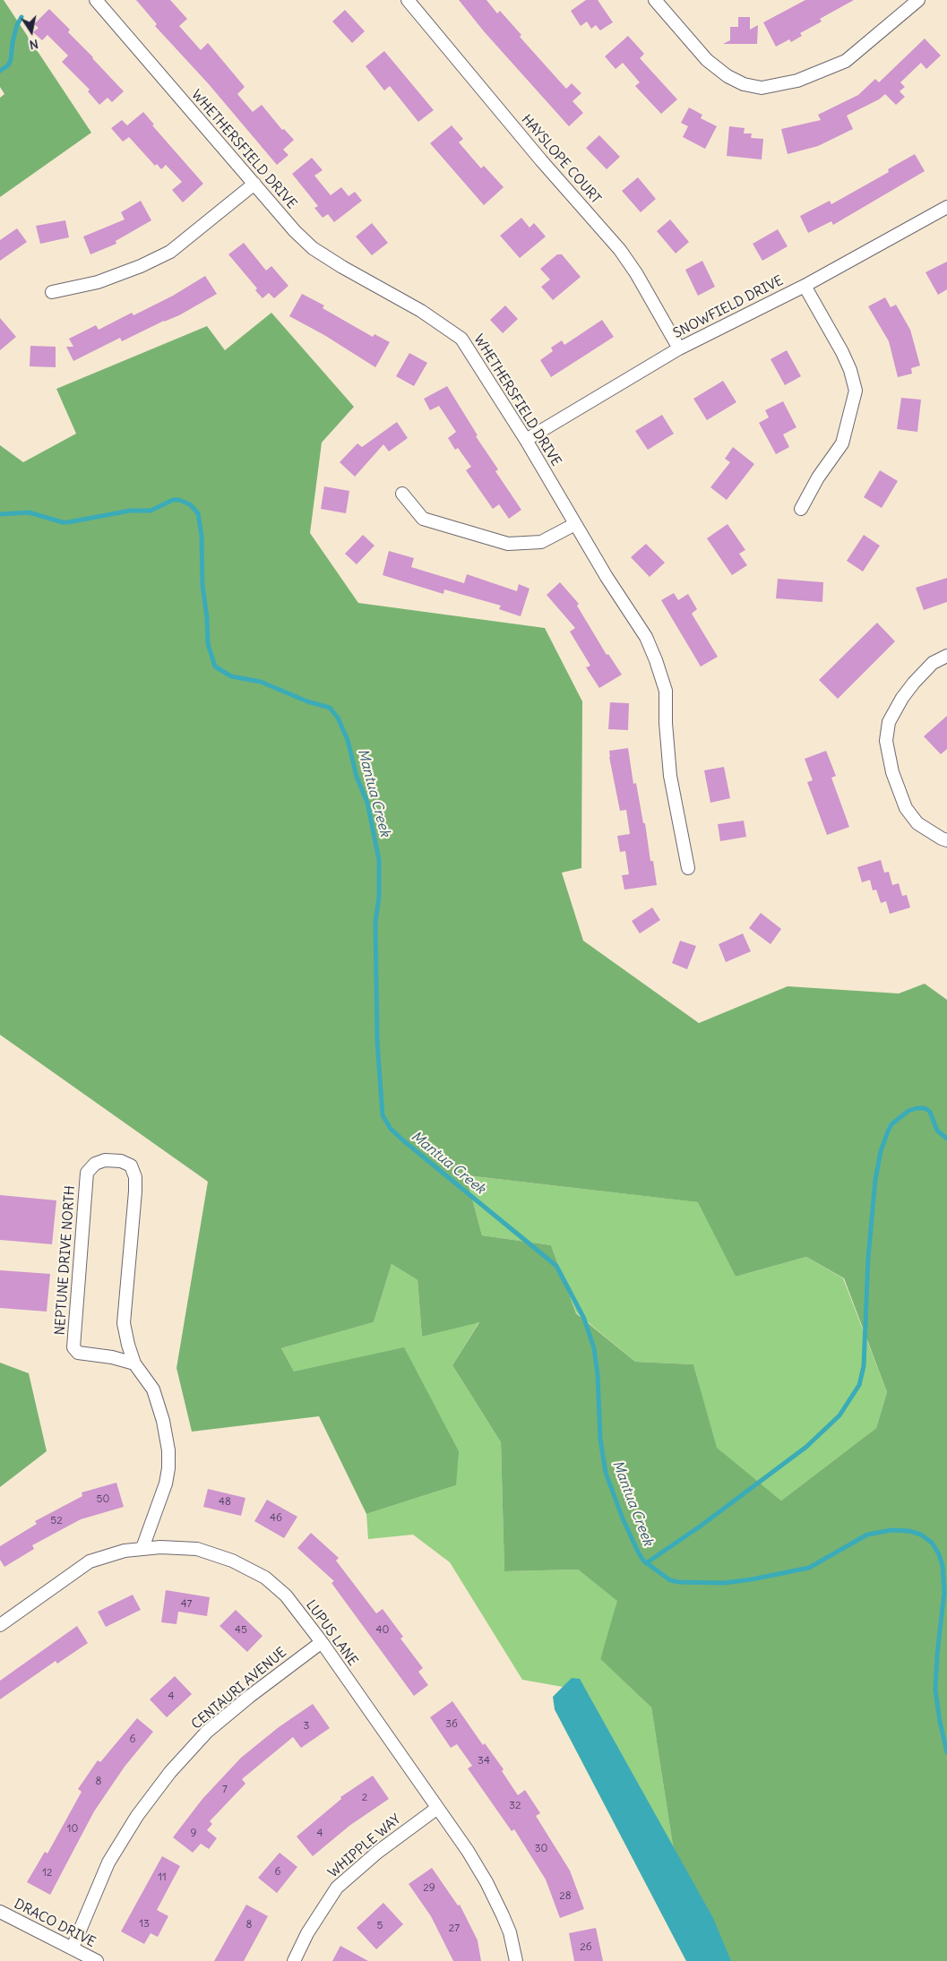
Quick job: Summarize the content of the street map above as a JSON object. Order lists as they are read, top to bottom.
{
  "streets": {
    "street": [
      "WHETHERSFIELD DRIVE",
      "HAYSLOPE COURT",
      "SNOWFIELD DRIVE",
      "NEPTUNE DRIVE NORTH",
      "LUPUS LANE",
      "CENTAURI AVENUE",
      "WHIPPLE WAY",
      "DRACO DRIVE"
    ]
  },
  "crossings": [
    ["WHETHERSFIELD DRIVE", "SNOWFIELD DRIVE"],
    ["HAYSLOPE COURT", "SNOWFIELD DRIVE"],
    ["NEPTUNE DRIVE NORTH", "LUPUS LANE"],
    ["LUPUS LANE", "CENTAURI AVENUE"],
    ["LUPUS LANE", "WHIPPLE WAY"],
    ["CENTAURI AVENUE", "DRACO DRIVE"]
  ],
  "water": ["Mantua Creek"],
  "house_numbers": [
    "50",
    "48",
    "46",
    "52",
    "47",
    "45",
    "40",
    "4",
    "36",
    "3",
    "6",
    "34",
    "8",
    "7",
    "2",
    "32",
    "10",
    "9",
    "4",
    "30",
    "6",
    "12",
    "11",
    "29",
    "28",
    "13",
    "8",
    "5",
    "27",
    "26"
  ],
  "north": "bottom"
}
